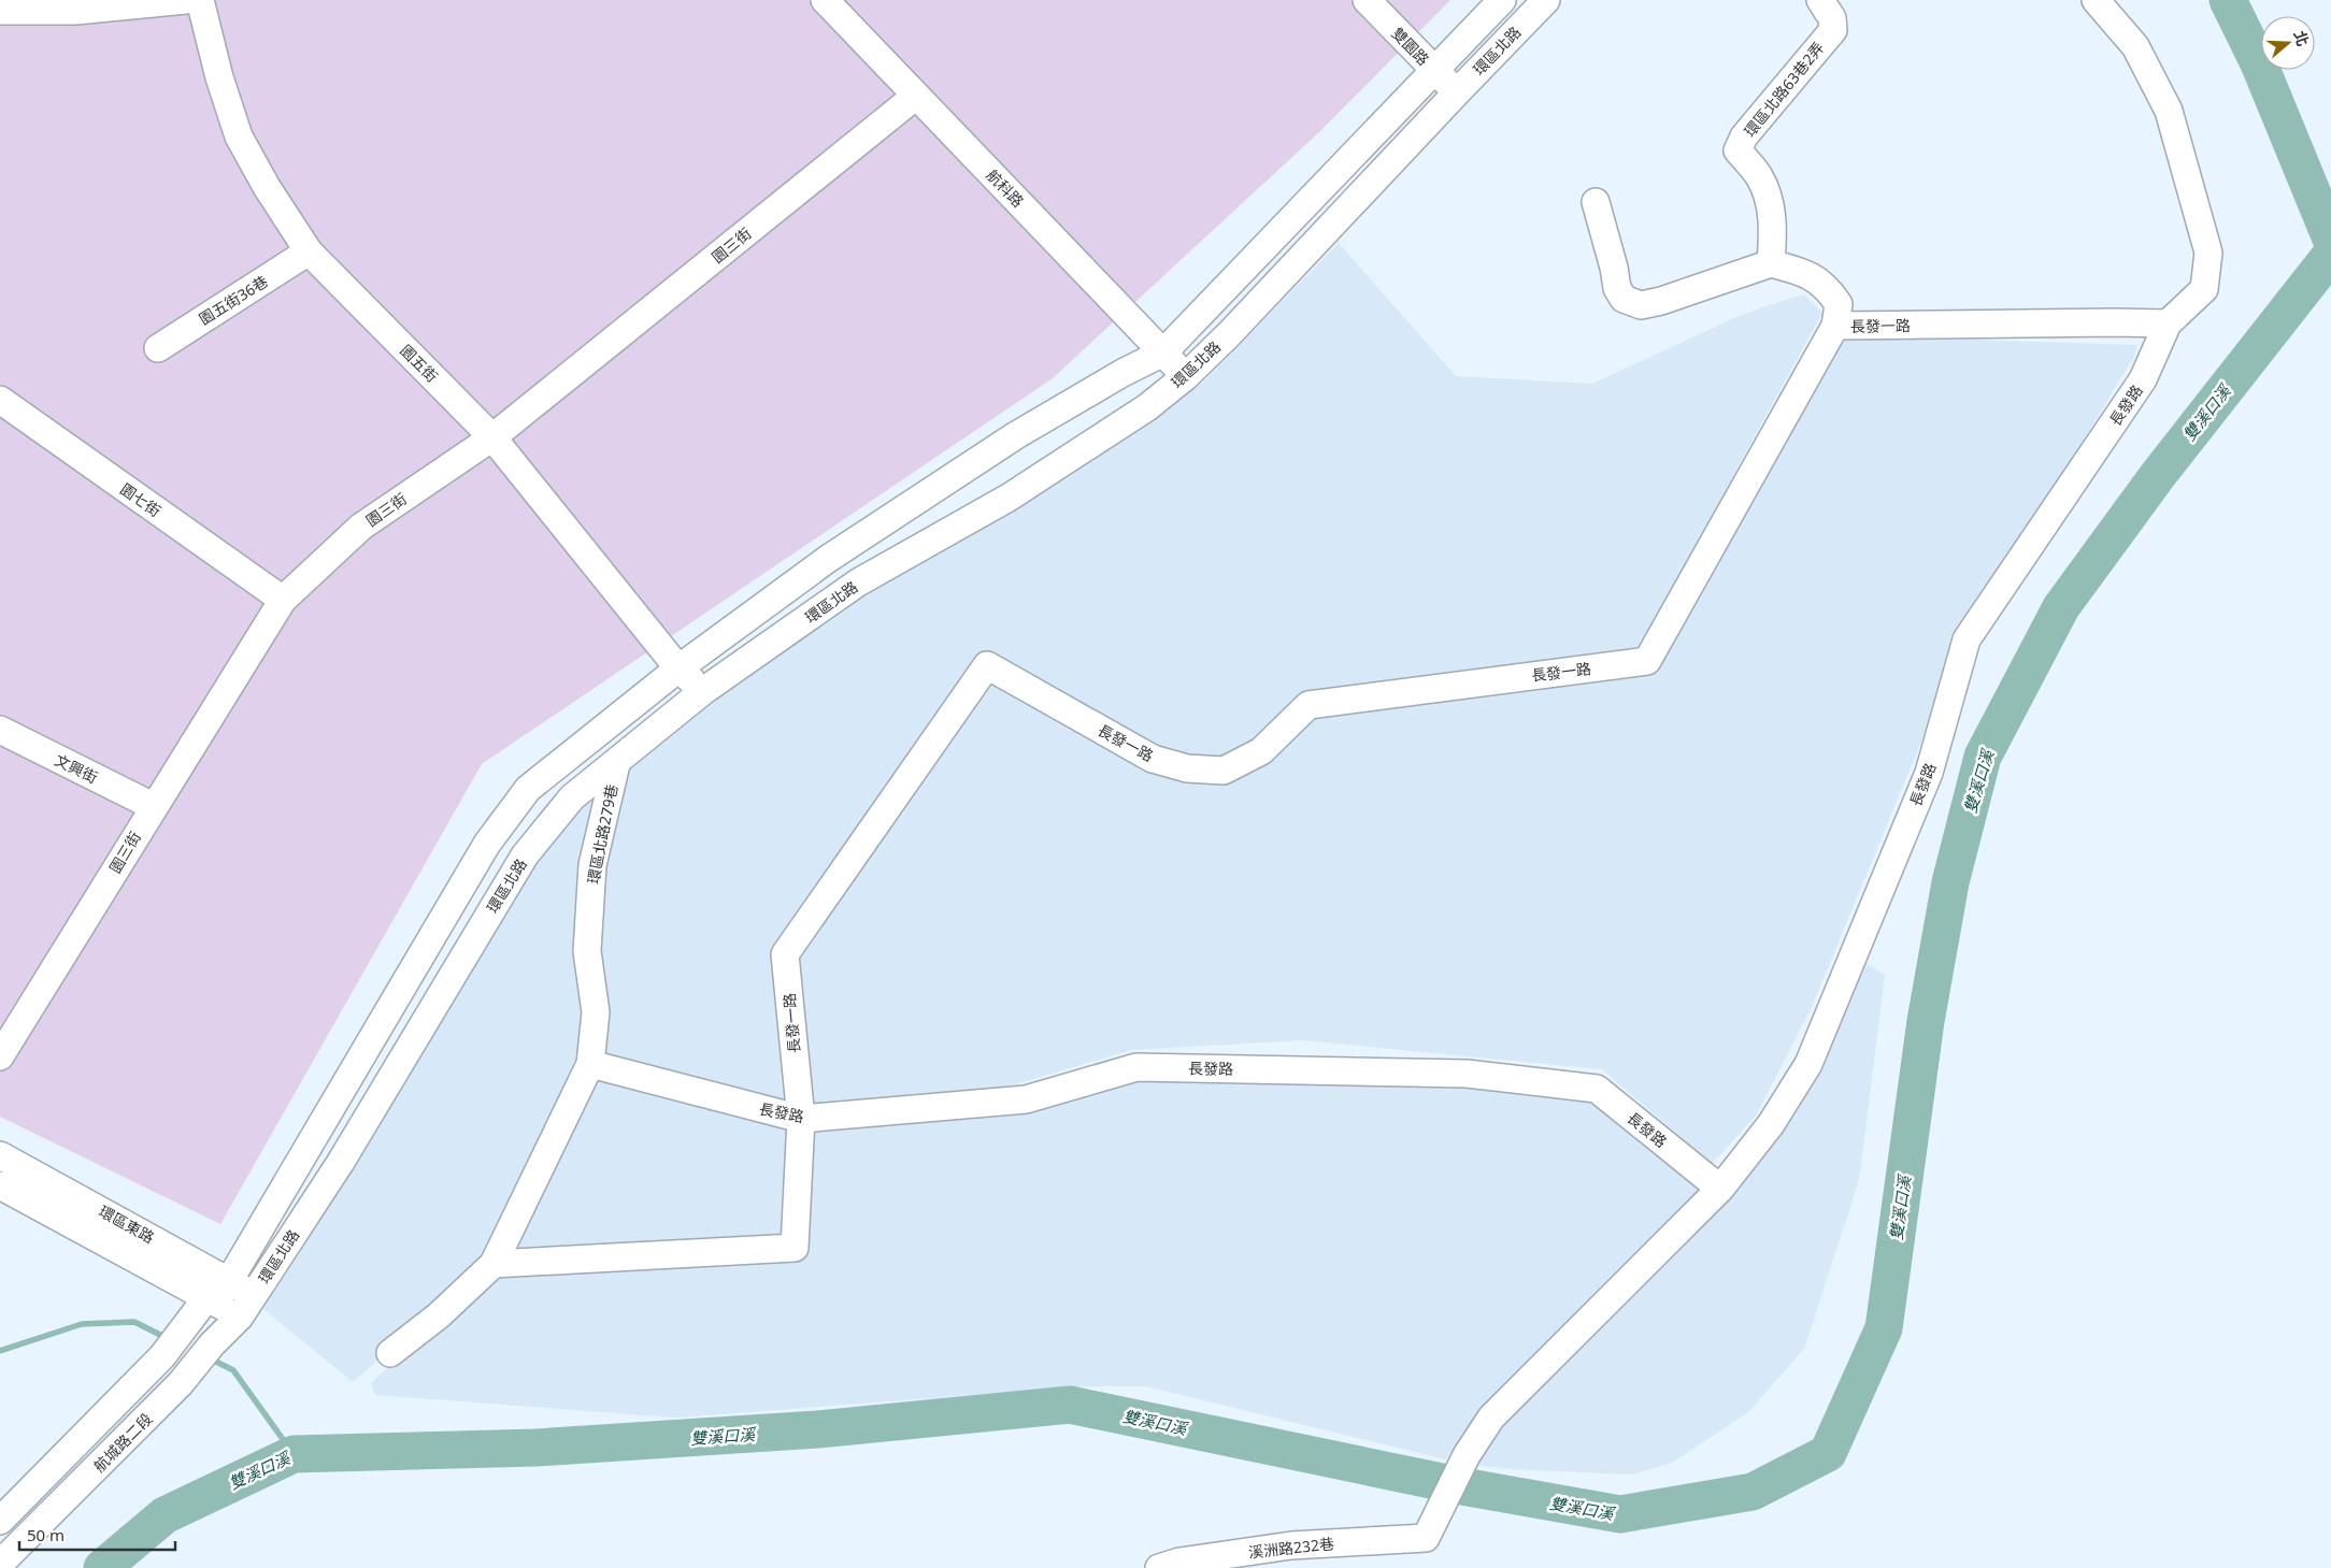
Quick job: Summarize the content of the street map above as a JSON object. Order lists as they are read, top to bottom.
{
  "streets": {
    "street": [
      "雙園路",
      "環區北路",
      "環區北路63巷2弄",
      "航科路",
      "園三街",
      "園五街36巷",
      "長發一路",
      "園五街",
      "長發路",
      "園七街",
      "文興街",
      "環區北路279巷",
      "環區東路",
      "航城路二段",
      "溪洲路232巷"
    ]
  },
  "crossings": [
    ["雙園路", "環區北路"],
    ["環區北路", "航科路"],
    ["環區北路", "園五街"],
    ["環區北路", "環區北路279巷"],
    ["環區北路", "環區東路"],
    ["環區北路", "航城路二段"],
    ["航科路", "園三街"],
    ["園三街", "園五街"],
    ["園三街", "園七街"],
    ["園三街", "文興街"],
    ["園五街36巷", "園五街"],
    ["長發一路", "長發路"],
    ["長發路", "環區北路279巷"],
    ["長發路", "溪洲路232巷"],
    ["環區東路", "航城路二段"]
  ],
  "water": ["雙溪口溪"],
  "scale_bar": "50 m",
  "north": "right"
}
